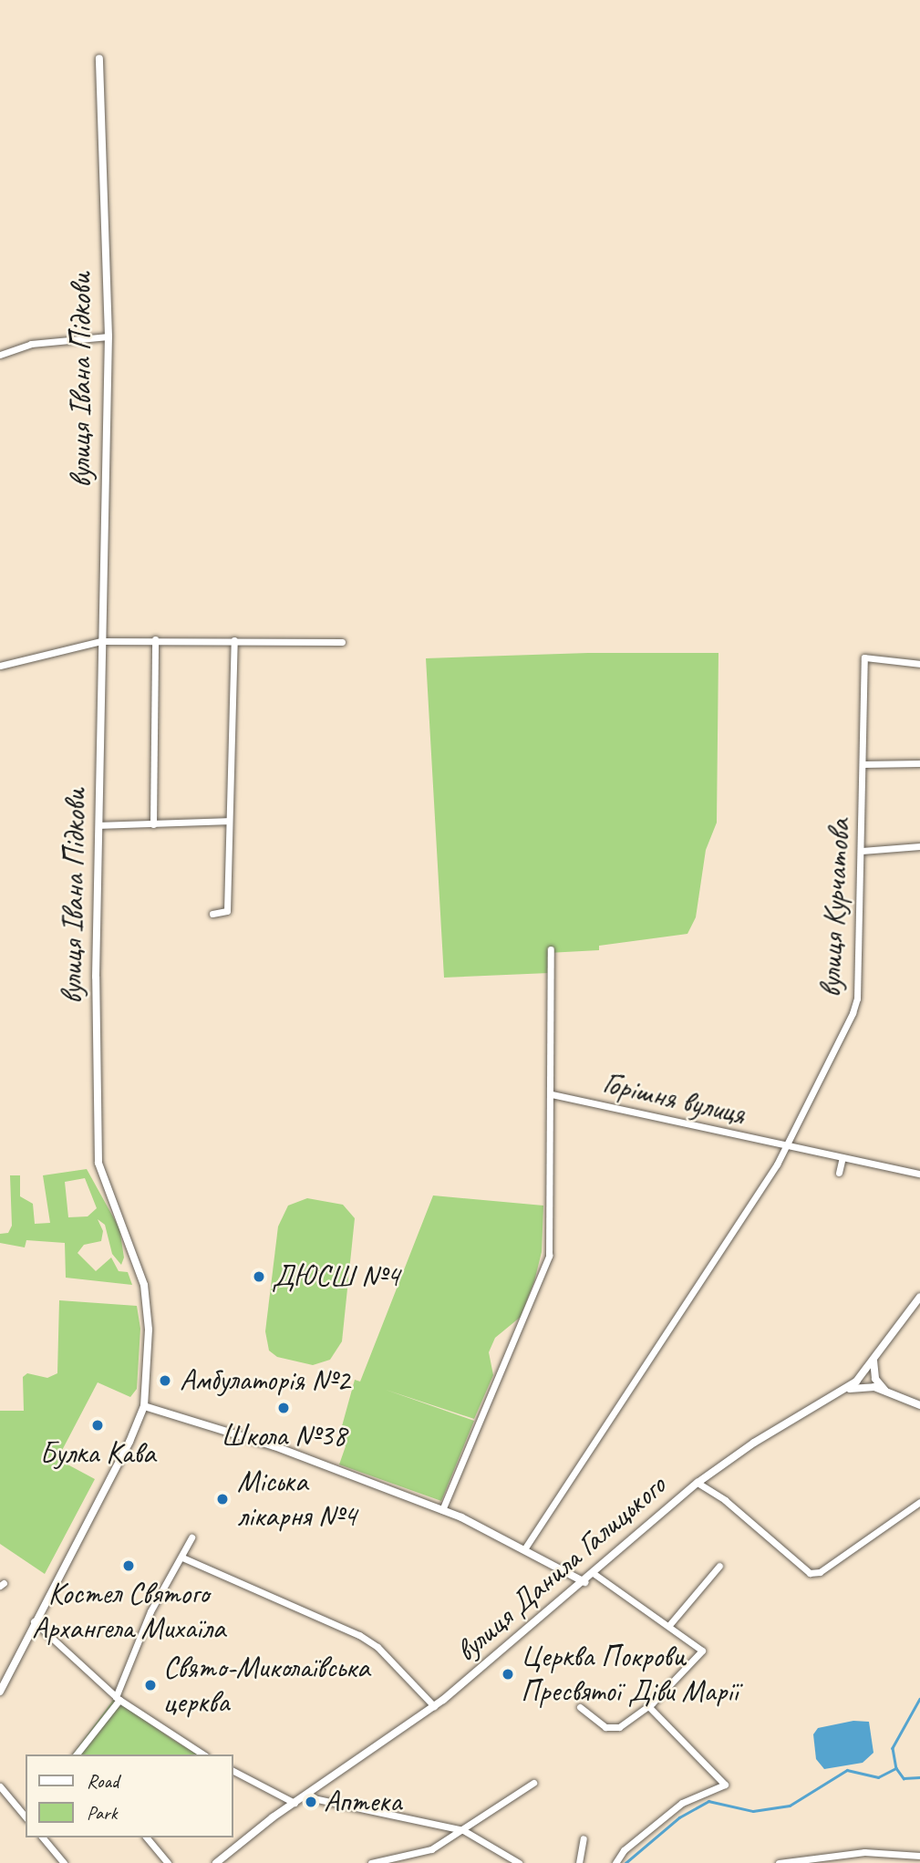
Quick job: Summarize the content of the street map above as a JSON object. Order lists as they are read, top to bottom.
{
  "streets": {
    "street": [
      "вулиця Івана Підкови",
      "вулиця Курчатова",
      "Горішня вулиця",
      "вулиця Данила Галицького"
    ]
  },
  "crossings": [
    ["вулиця Курчатова", "Горішня вулиця"]
  ],
  "places": [
    "ДЮСШ №4",
    "Амбулаторія №2",
    "Школа №38",
    "Булка Кава",
    "Міська лікарня №4",
    "Костел Святого Архангела Михаїла",
    "Церква Покрови Пресвятої Діви Марії",
    "Свято-Миколаївська церква",
    "Аптека"
  ],
  "legend": ["Road", "Park"]
}
